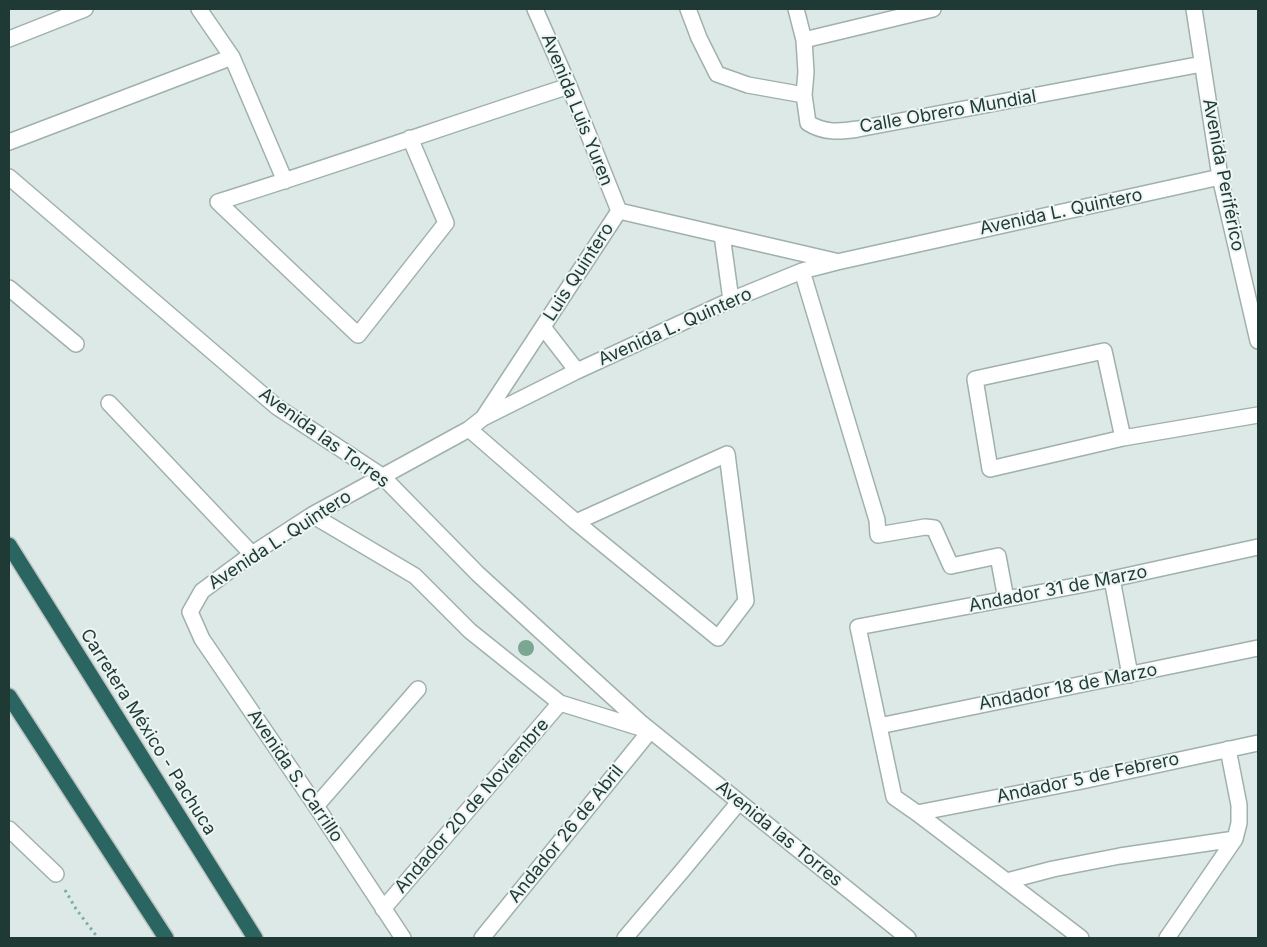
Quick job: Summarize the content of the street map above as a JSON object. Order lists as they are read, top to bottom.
{
  "streets": {
    "highway": ["Carretera México - Pachuca"],
    "street": [
      "Avenida Luis Yuren",
      "Calle Obrero Mundial",
      "Avenida Periférico",
      "Avenida L. Quintero",
      "Luis Quintero",
      "Avenida las Torres",
      "Andador 31 de Marzo",
      "Andador 18 de Marzo",
      "Avenida S. Carrillo",
      "Andador 5 de Febrero",
      "Andador 20 de Noviembre",
      "Andador 26 de Abril"
    ]
  },
  "crossings": [
    ["Avenida Luis Yuren", "Luis Quintero"],
    ["Calle Obrero Mundial", "Avenida Periférico"],
    ["Avenida Periférico", "Avenida L. Quintero"],
    ["Avenida L. Quintero", "Luis Quintero"],
    ["Avenida L. Quintero", "Avenida las Torres"],
    ["Avenida L. Quintero", "Avenida S. Carrillo"],
    ["Avenida las Torres", "Andador 20 de Noviembre"],
    ["Avenida las Torres", "Andador 26 de Abril"],
    ["Andador 31 de Marzo", "Andador 18 de Marzo"],
    ["Avenida S. Carrillo", "Andador 20 de Noviembre"]
  ]
}
